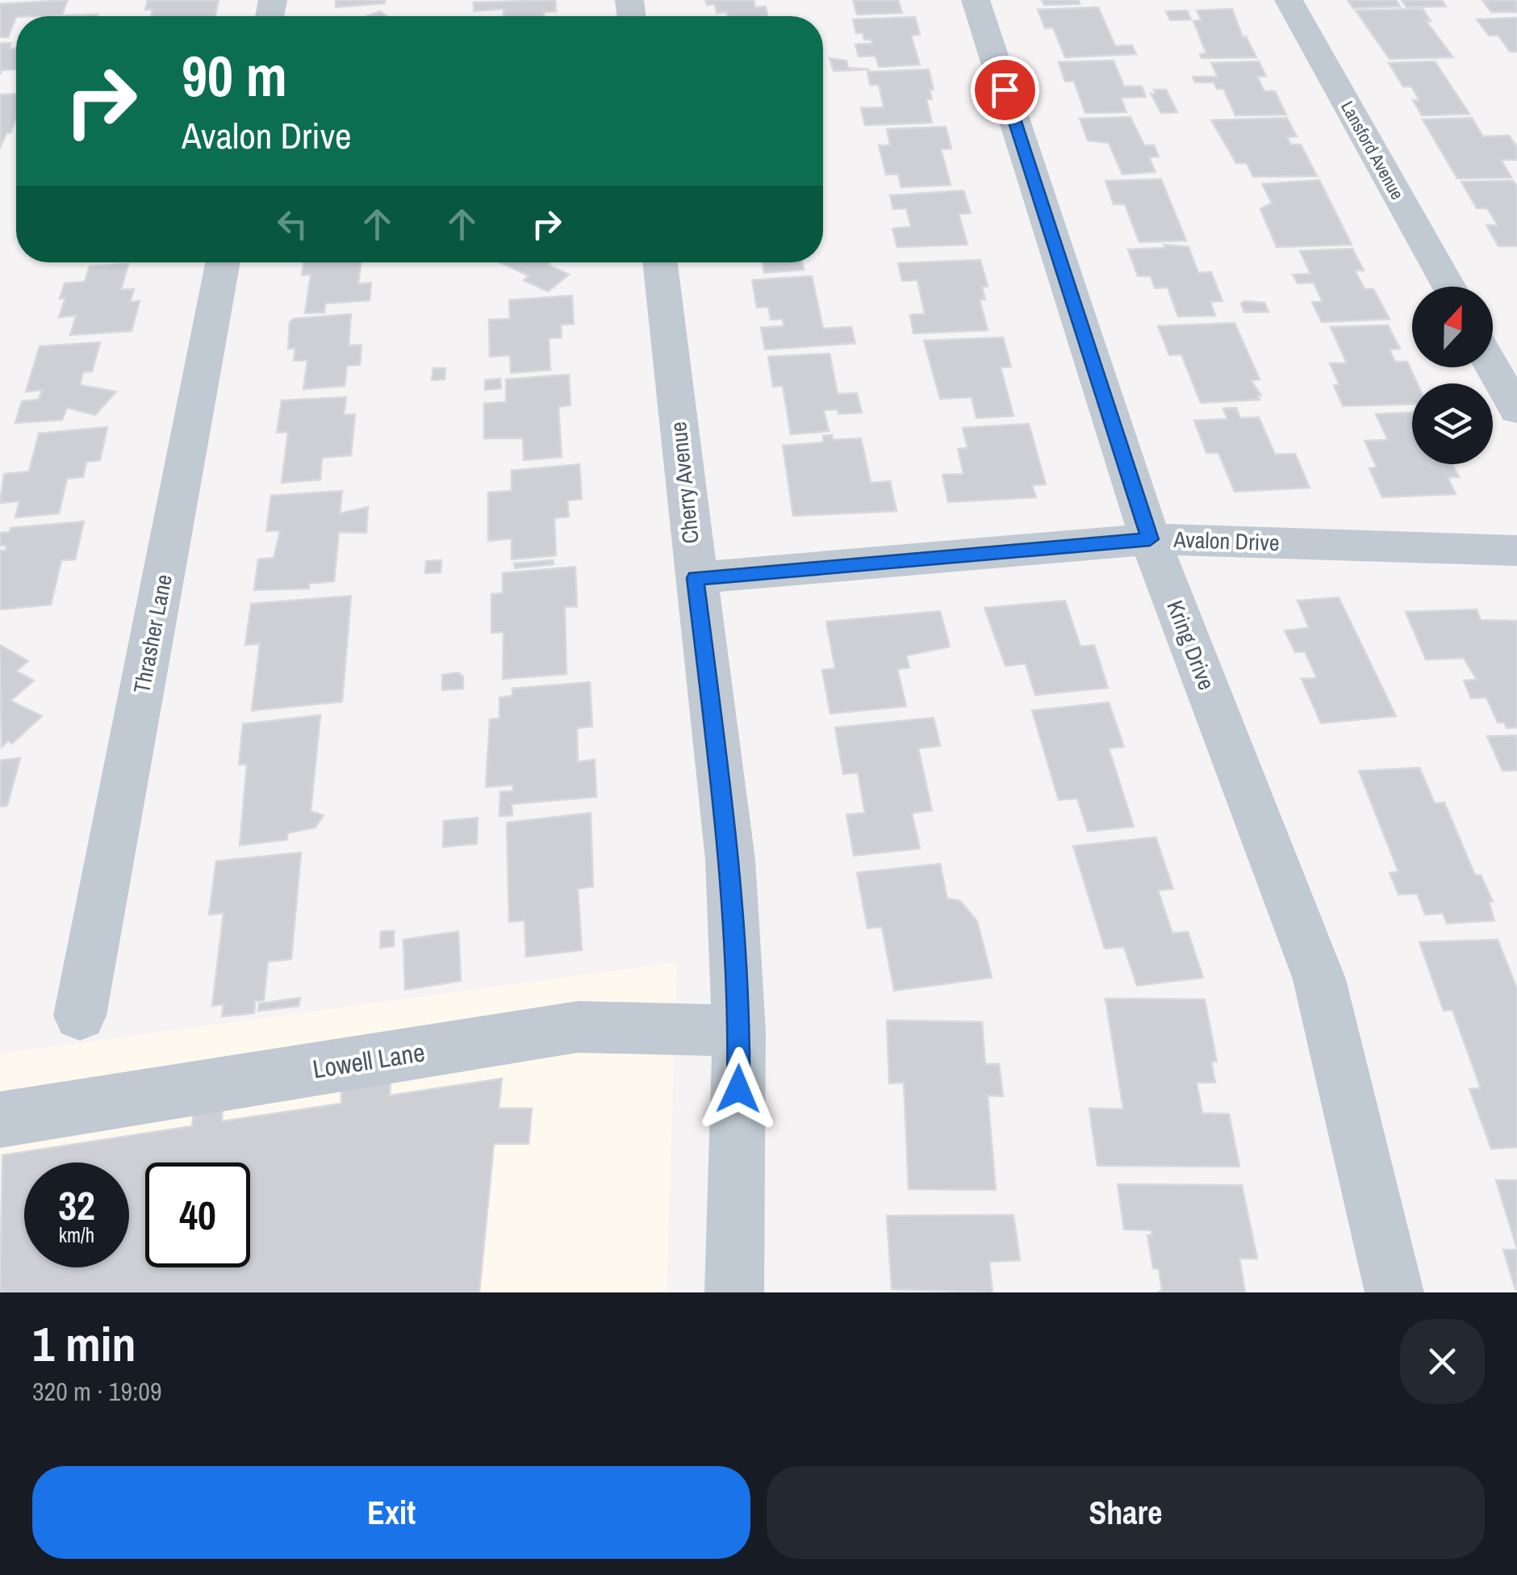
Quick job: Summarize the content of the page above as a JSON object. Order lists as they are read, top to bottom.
{
  "streets": {
    "street": [
      "Lansford Avenue",
      "Cherry Avenue",
      "Avalon Drive",
      "Thrasher Lane",
      "Kring Drive",
      "Lowell Lane"
    ]
  },
  "crossings": [
    ["Cherry Avenue", "Avalon Drive"],
    ["Cherry Avenue", "Lowell Lane"],
    ["Avalon Drive", "Kring Drive"]
  ],
  "north": "top",
  "page": {
    "turn": ["90 m", "Avalon Drive"],
    "speed": "32 km/h",
    "limit": "40",
    "heading": ["1 min", "320 m · 19:09"],
    "buttons": ["Exit", "Share"]
  }
}
